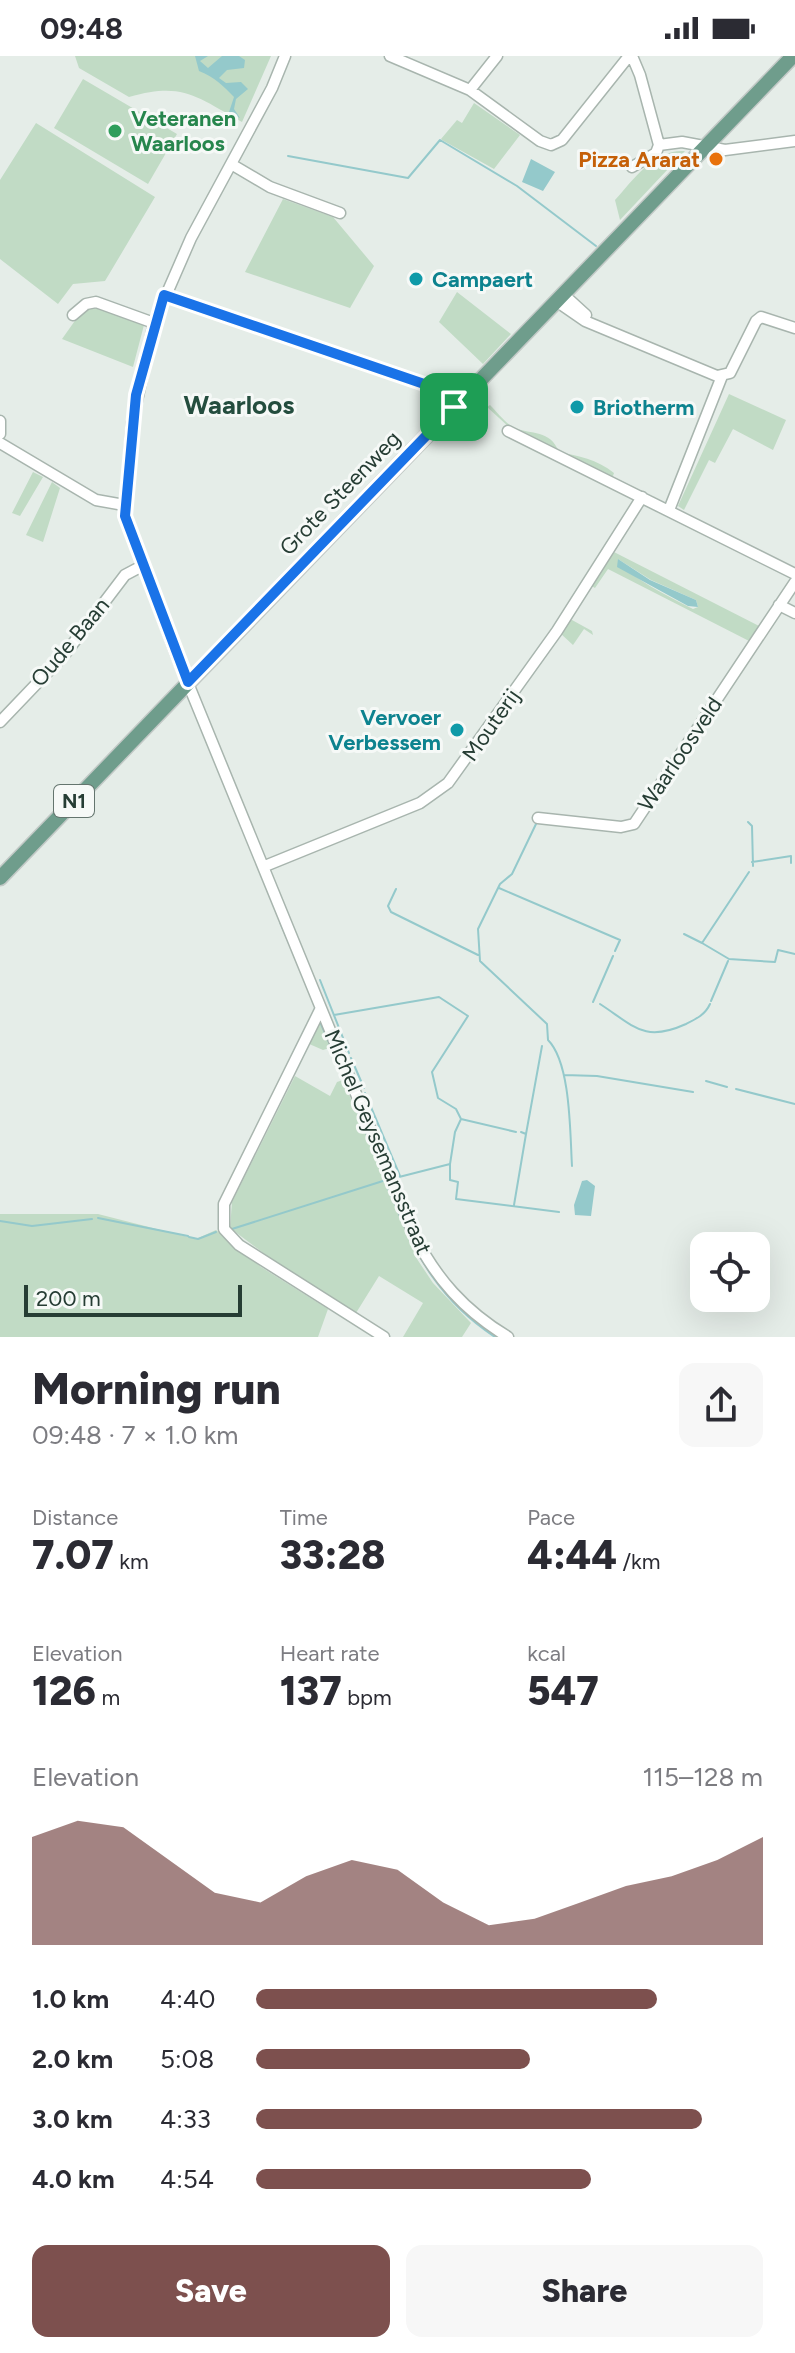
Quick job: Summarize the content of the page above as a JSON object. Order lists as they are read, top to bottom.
{
  "streets": {
    "main road": ["Grote Steenweg", "N1"],
    "street": [
      "Oude Baan",
      "Mouterij",
      "Waarloosveld",
      "Michel Geysemansstraat"
    ]
  },
  "crossings": [
    ["Grote Steenweg", "Michel Geysemansstraat"],
    ["Oude Baan", "Michel Geysemansstraat"],
    ["Mouterij", "Michel Geysemansstraat"]
  ],
  "districts": ["Waarloos"],
  "places": [
    "Veteranen Waarloos",
    "Pizza Ararat",
    "Campaert",
    "Briotherm",
    "Vervoer Verbessem"
  ],
  "scale_bar": "200 m",
  "page": {
    "status": "09:48",
    "scale": "200 m",
    "heading": ["Morning run", "09:48 · 7 × 1.0 km"],
    "stats": [
      ["Distance", "7.07 km"],
      ["Time", "33:28"],
      ["Pace", "4:44 /km"],
      ["Elevation", "126 m"],
      ["Heart rate", "137 bpm"],
      ["kcal", "547"]
    ],
    "chart": ["Elevation", "115–128 m"],
    "list": [
      {
        "name": "1.0 km",
        "note": "4:40"
      },
      {
        "name": "2.0 km",
        "note": "5:08"
      },
      {
        "name": "3.0 km",
        "note": "4:33"
      },
      {
        "name": "4.0 km",
        "note": "4:54"
      }
    ],
    "buttons": ["Save", "Share"]
  }
}
